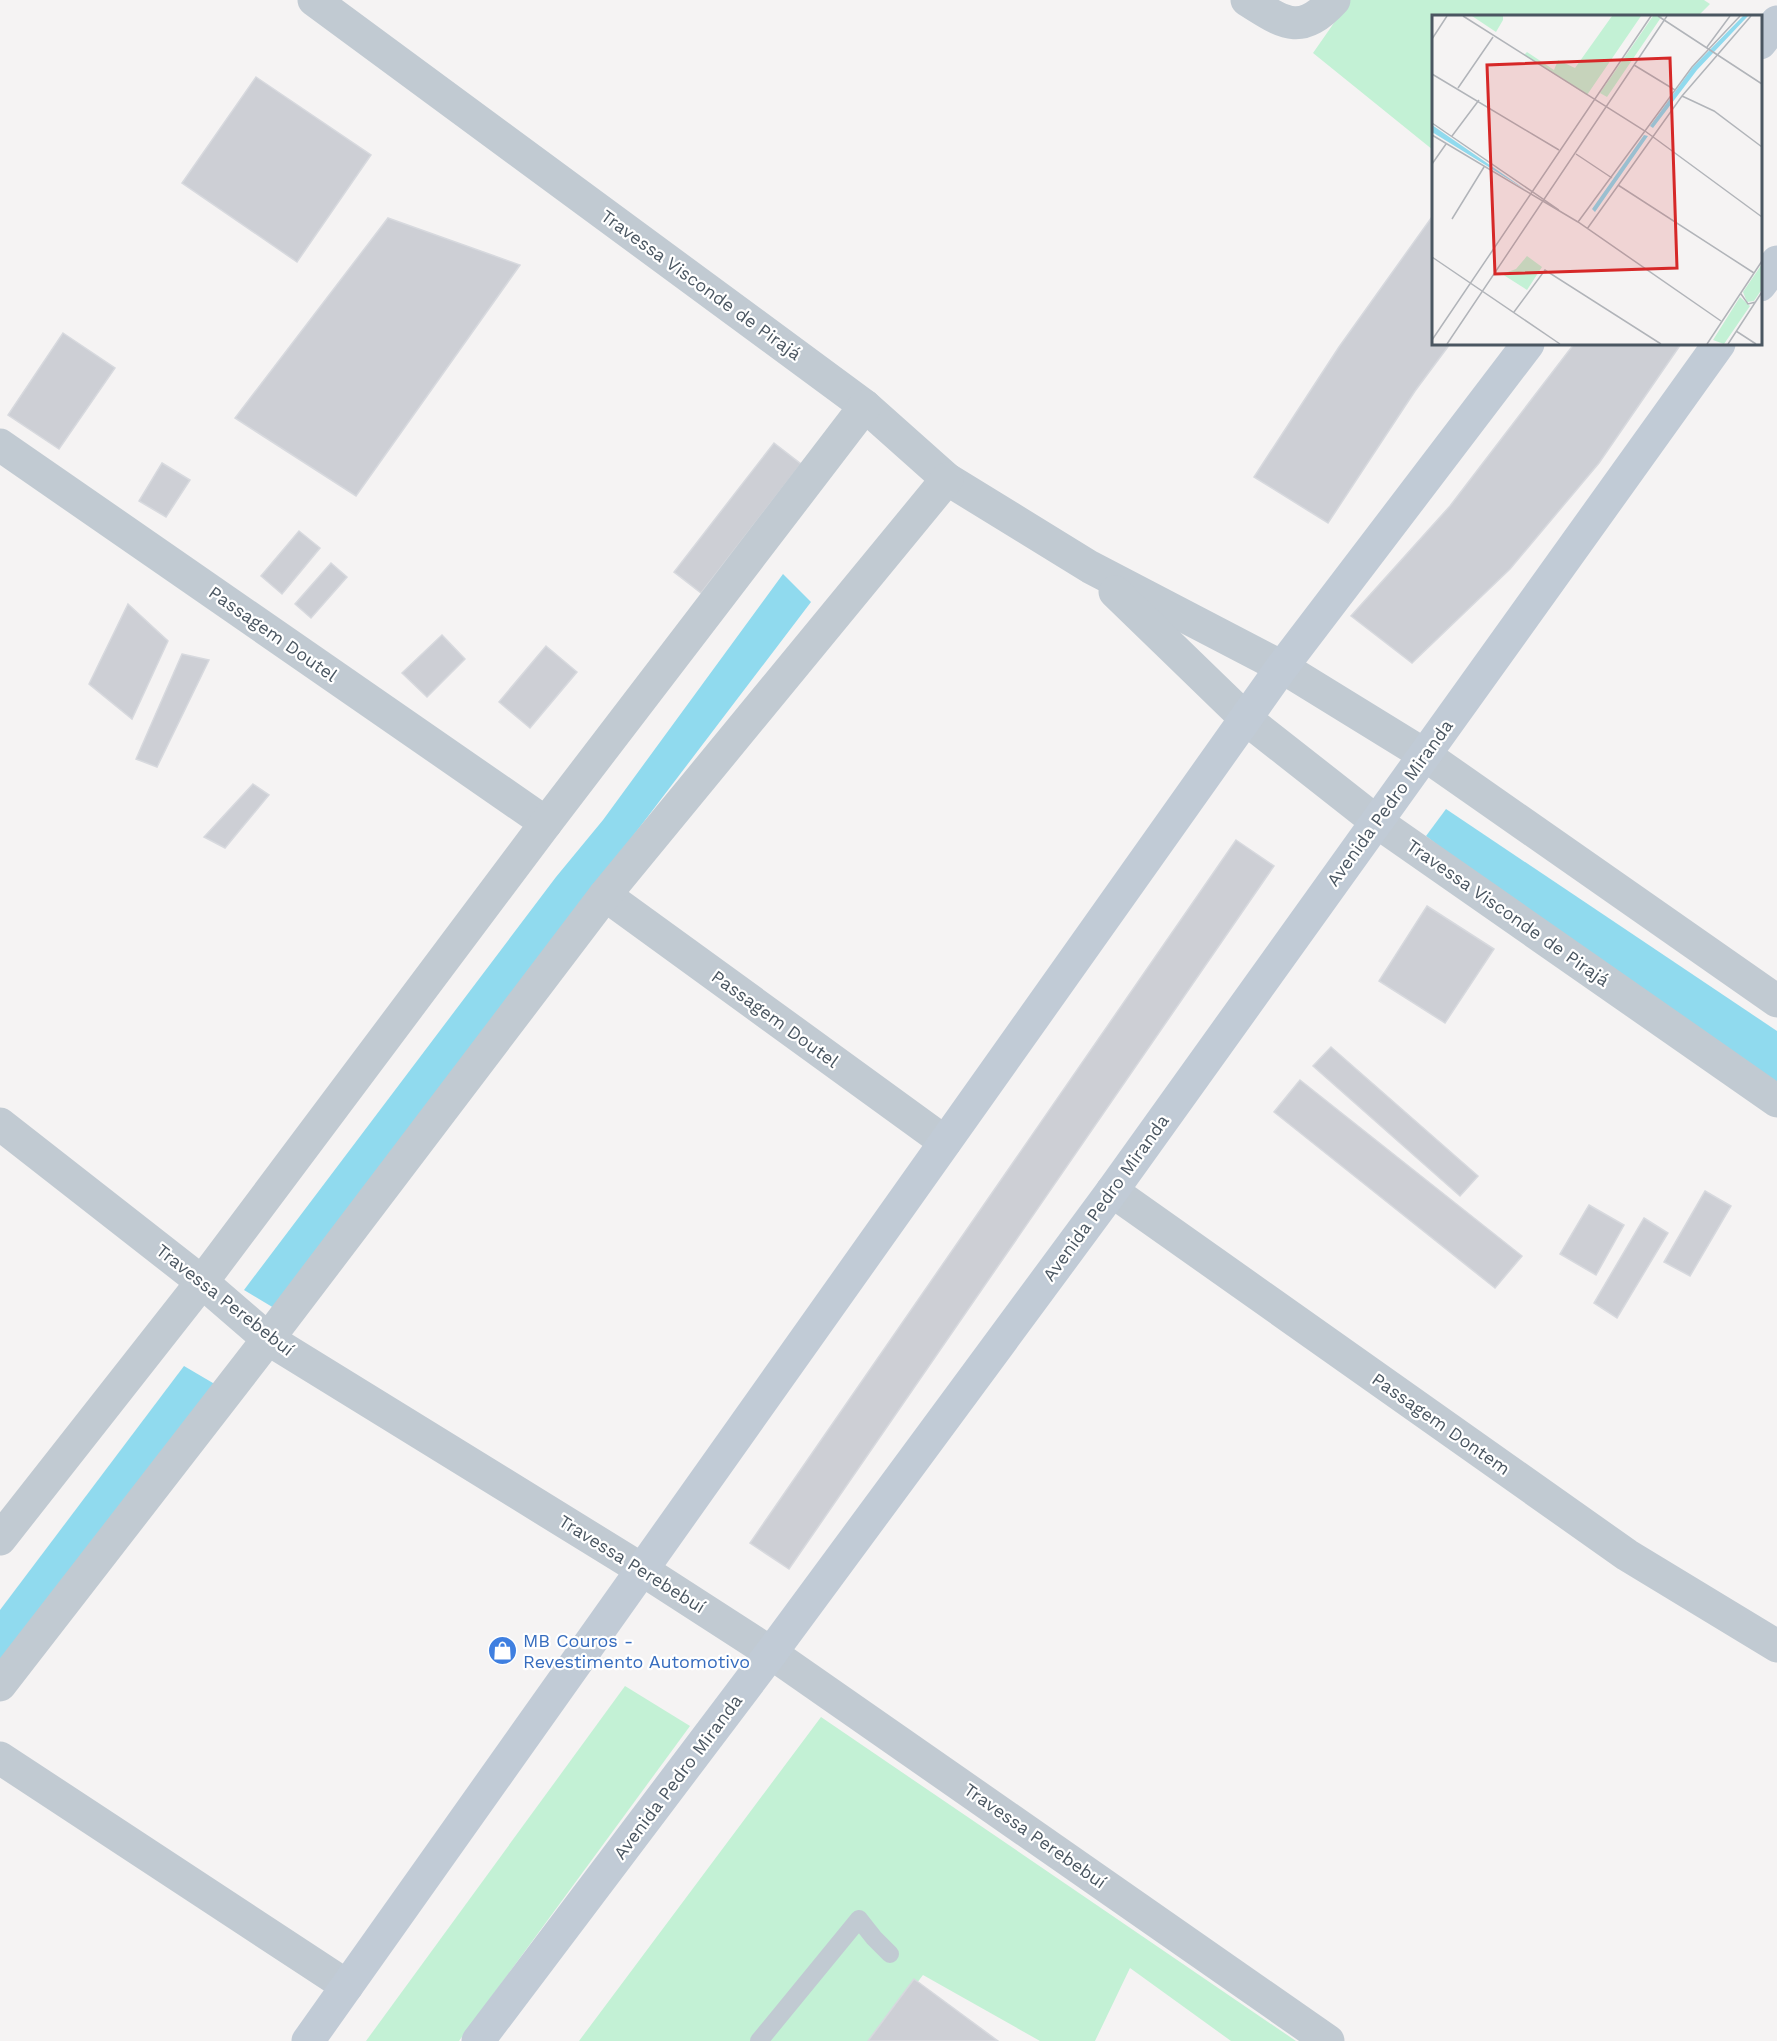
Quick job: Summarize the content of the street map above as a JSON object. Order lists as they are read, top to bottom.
{
  "streets": {
    "main road": ["Avenida Pedro Miranda"],
    "street": [
      "Travessa Visconde de Pirajá",
      "Passagem Doutel",
      "Travessa Perebebuí",
      "Passagem Dontem"
    ]
  },
  "crossings": [
    ["Travessa Visconde de Pirajá", "Avenida Pedro Miranda"],
    ["Avenida Pedro Miranda", "Travessa Perebebuí"],
    ["Avenida Pedro Miranda", "Passagem Dontem"]
  ],
  "places": {
    "shop": ["MB Couros - Revestimento Automotivo"]
  }
}
